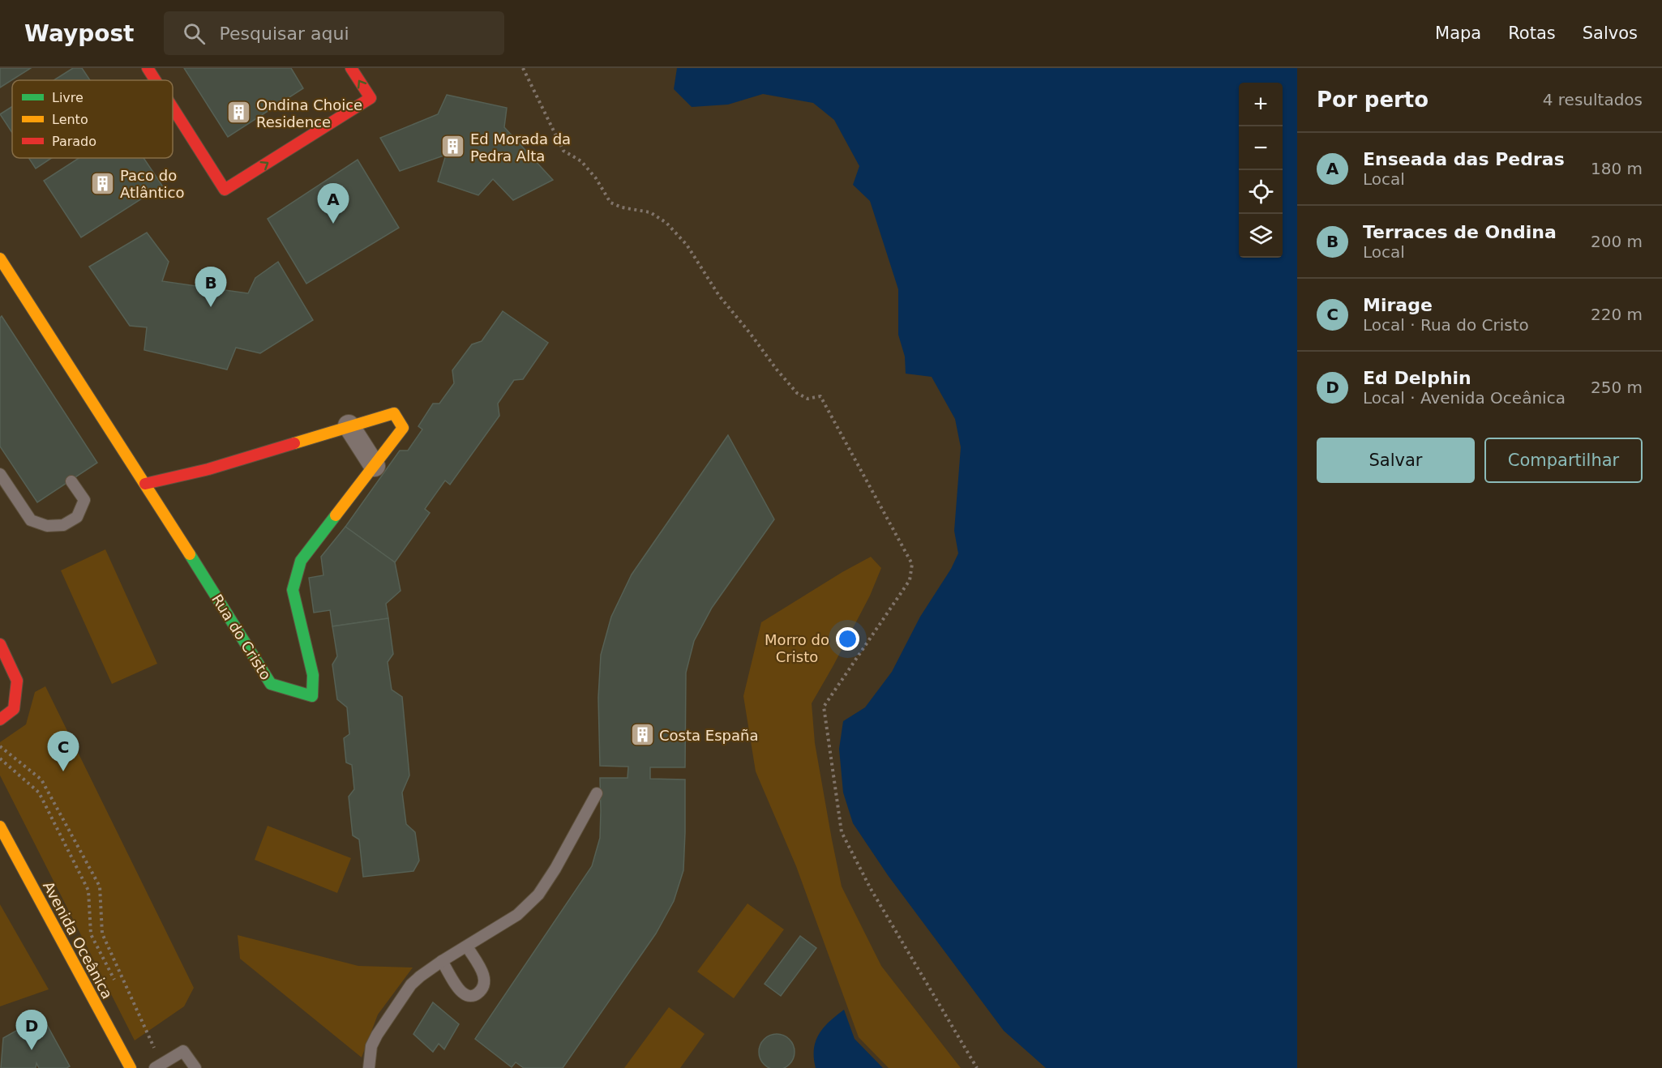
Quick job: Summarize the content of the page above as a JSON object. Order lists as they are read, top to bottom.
{
  "streets": {
    "street": ["Rua do Cristo", "Avenida Oceânica"]
  },
  "parks": ["Morro do Cristo"],
  "places": {
    "building": [
      "Ondina Choice Residence",
      "Ed Morada da Pedra Alta",
      "Paco do Atlântico",
      "Costa España"
    ]
  },
  "legend": ["Livre", "Lento", "Parado"],
  "page": {
    "header": "Waypost",
    "search": "Pesquisar aqui",
    "nav": ["Mapa", "Rotas", "Salvos"],
    "heading": ["Por perto", "4 resultados"],
    "map_buttons": ["+", "−"],
    "list": [
      {
        "mark": "A",
        "name": "Enseada das Pedras",
        "note": "Local",
        "value": "180 m"
      },
      {
        "mark": "B",
        "name": "Terraces de Ondina",
        "note": "Local",
        "value": "200 m"
      },
      {
        "mark": "C",
        "name": "Mirage",
        "note": "Local · Rua do Cristo",
        "value": "220 m"
      },
      {
        "mark": "D",
        "name": "Ed Delphin",
        "note": "Local · Avenida Oceânica",
        "value": "250 m"
      }
    ],
    "pins": [
      "A",
      "B",
      "C",
      "D"
    ],
    "buttons": ["Salvar", "Compartilhar"]
  }
}
